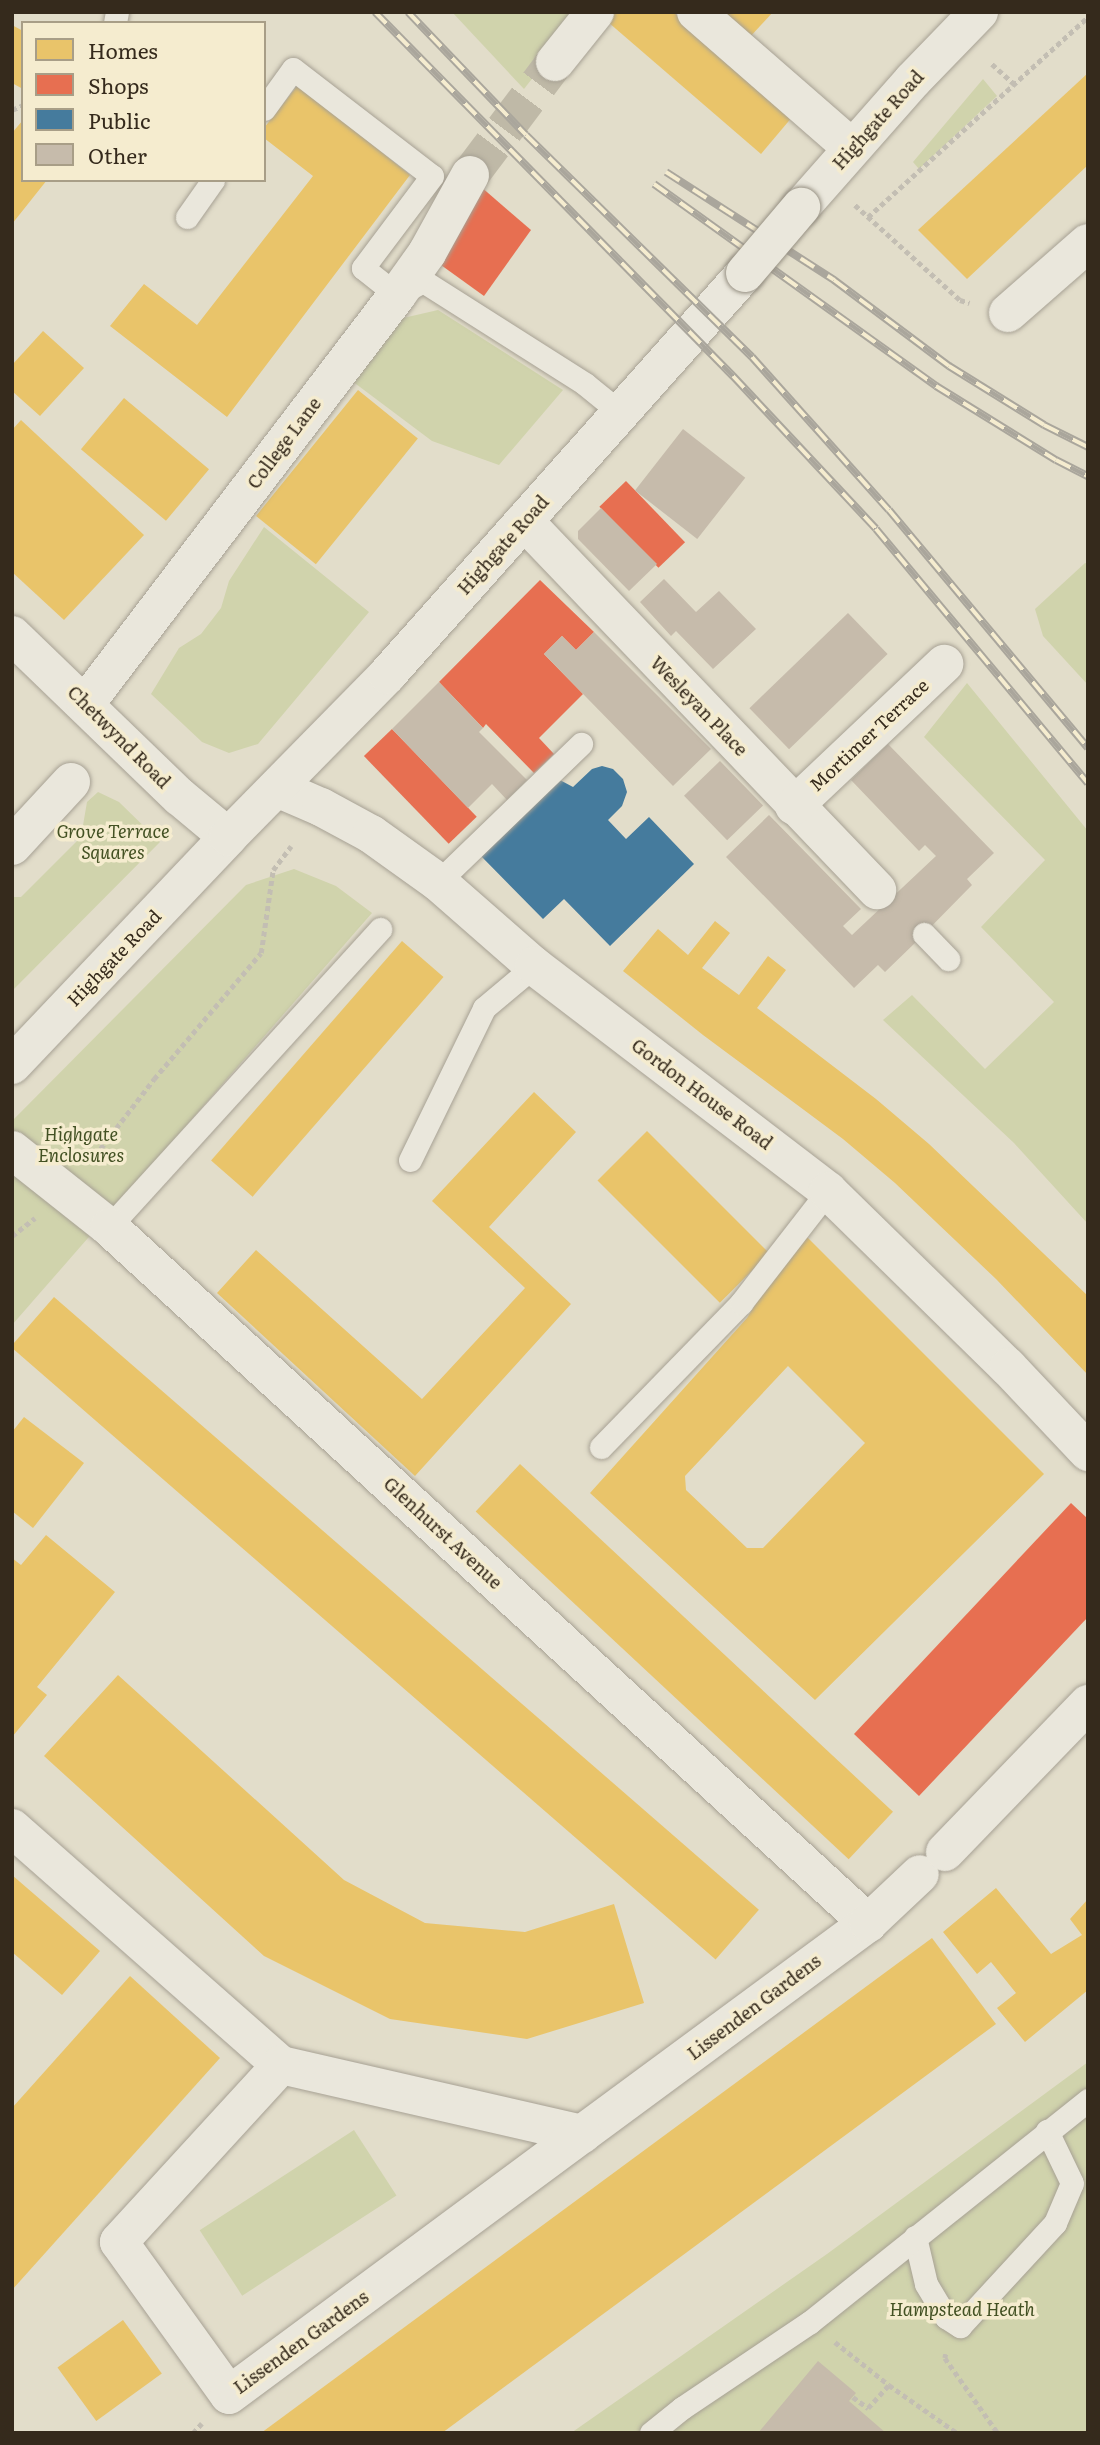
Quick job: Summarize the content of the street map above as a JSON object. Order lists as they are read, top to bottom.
{
  "streets": {
    "street": [
      "Highgate Road",
      "College Lane",
      "Wesleyan Place",
      "Mortimer Terrace",
      "Chetwynd Road",
      "Gordon House Road",
      "Glenhurst Avenue",
      "Lissenden Gardens"
    ]
  },
  "crossings": [
    ["Highgate Road", "Wesleyan Place"],
    ["Highgate Road", "Chetwynd Road"],
    ["Highgate Road", "Gordon House Road"],
    ["College Lane", "Chetwynd Road"],
    ["Wesleyan Place", "Mortimer Terrace"],
    ["Glenhurst Avenue", "Lissenden Gardens"]
  ],
  "parks": ["Grove Terrace Squares", "Highgate Enclosures", "Hampstead Heath"],
  "legend": [
    "Homes",
    "Shops",
    "Public",
    "Other"
  ]
}
